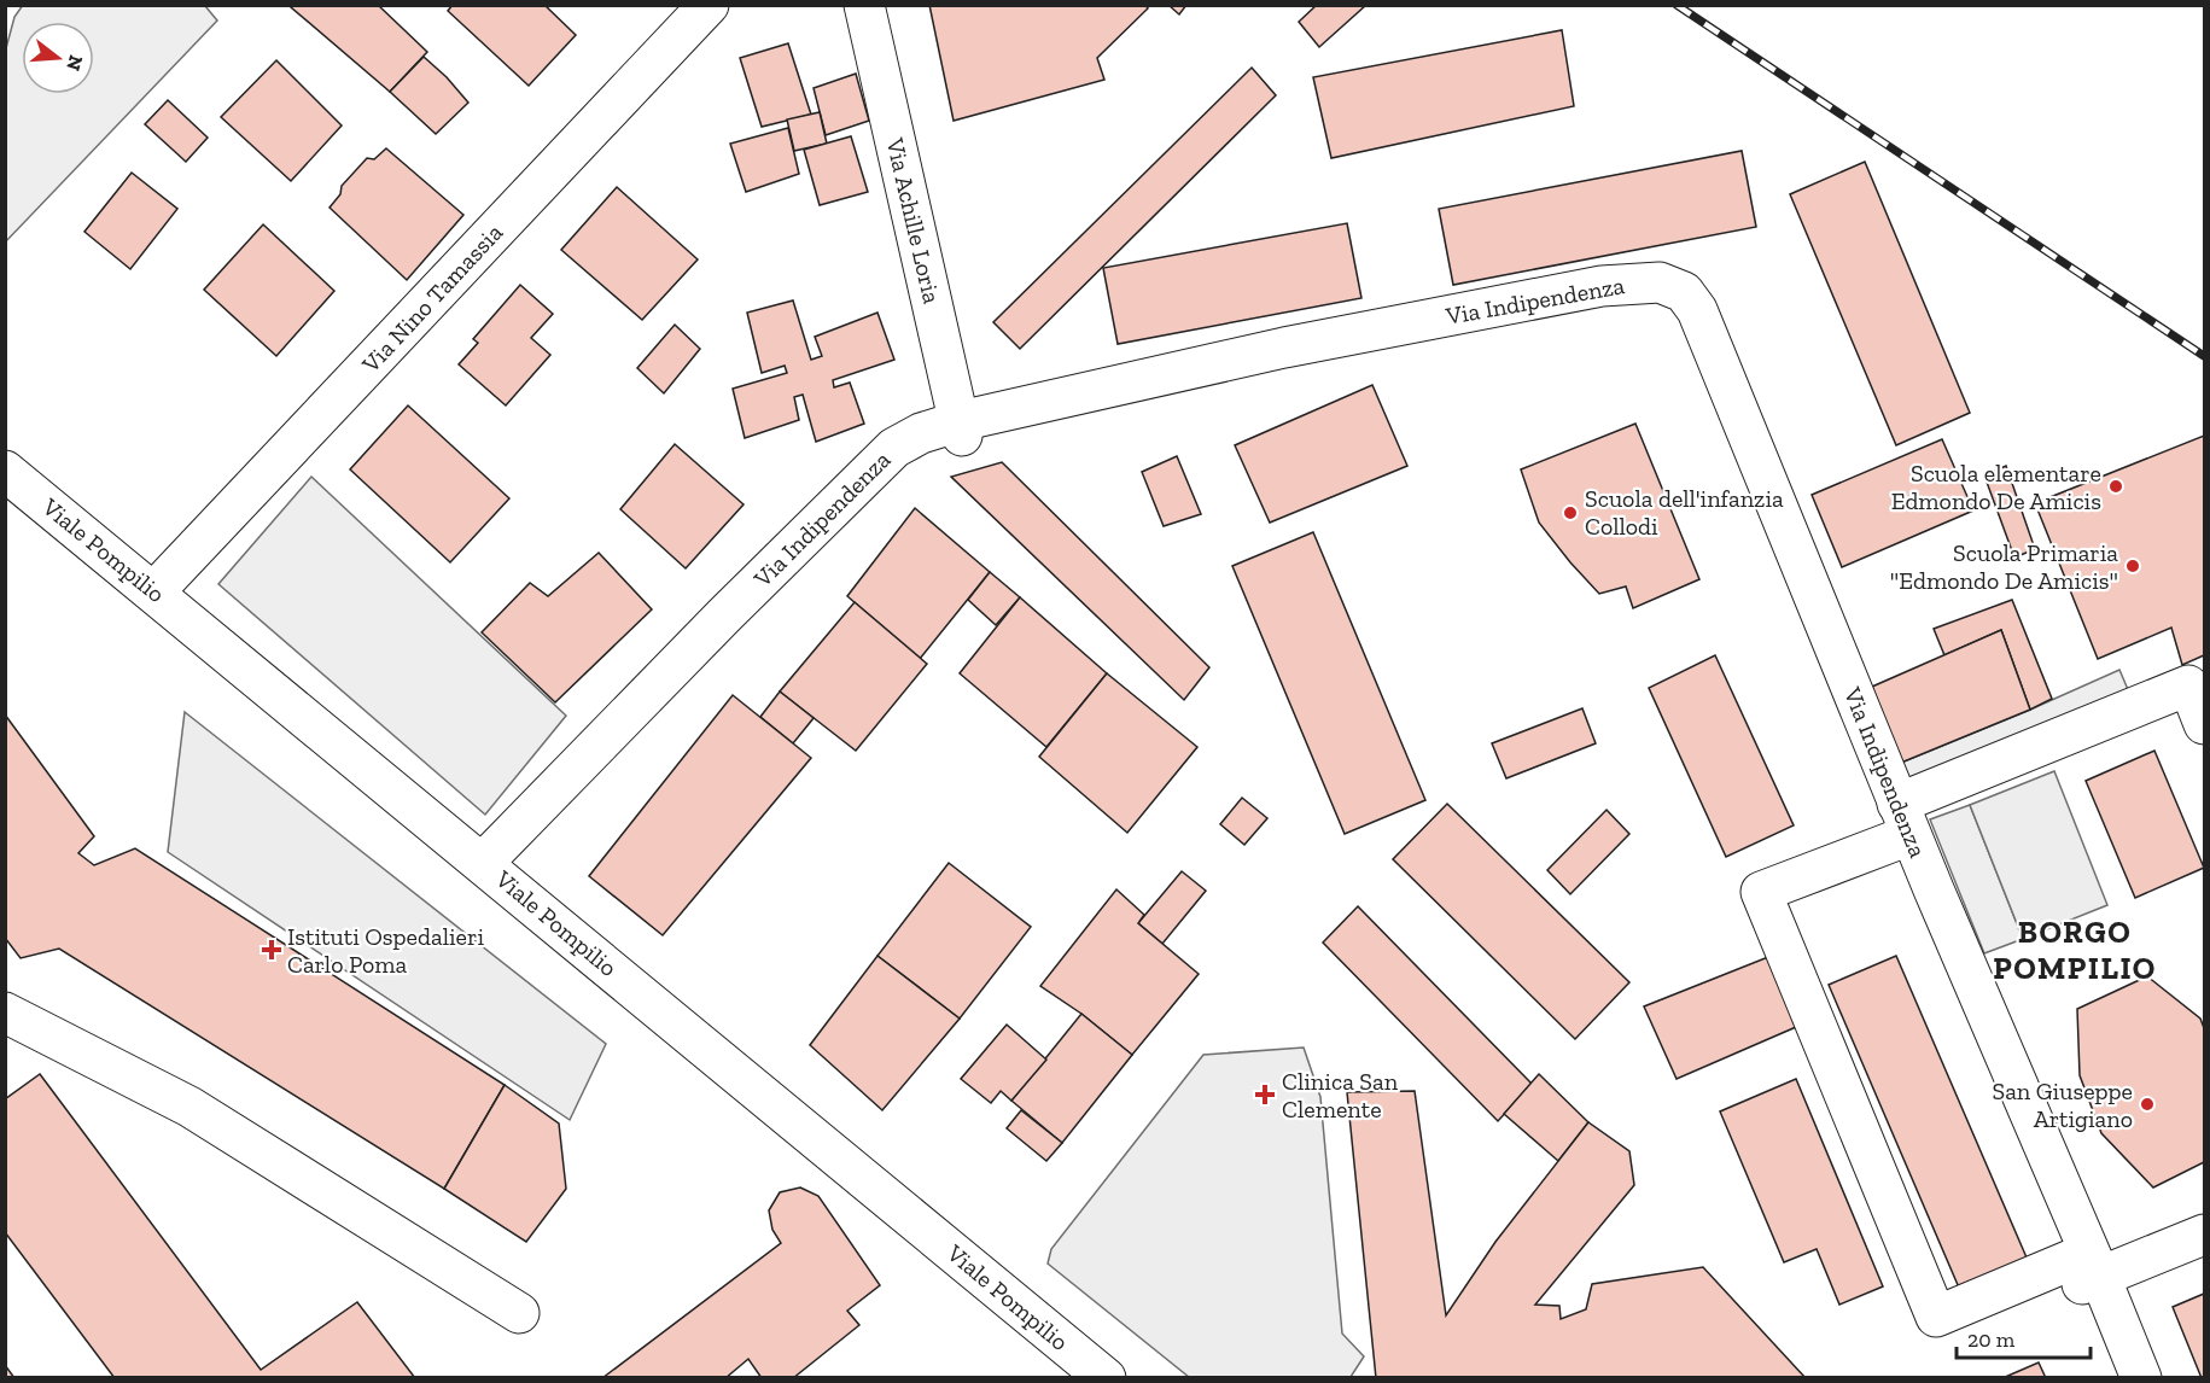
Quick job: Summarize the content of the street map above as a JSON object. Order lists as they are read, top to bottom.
{
  "streets": {
    "street": [
      "Via Achille Loria",
      "Via Nino Tamassia",
      "Via Indipendenza",
      "Viale Pompilio"
    ]
  },
  "crossings": [
    ["Via Achille Loria", "Via Indipendenza"],
    ["Via Nino Tamassia", "Viale Pompilio"],
    ["Via Indipendenza", "Viale Pompilio"]
  ],
  "districts": ["BORGO POMPILIO"],
  "places": {
    "other": [
      "Scuola elementare Edmondo De Amicis",
      "Scuola dell'infanzia Collodi",
      "Scuola Primaria \"Edmondo De Amicis\"",
      "San Giuseppe Artigiano"
    ],
    "health": ["Istituti Ospedalieri Carlo Poma", "Clinica San Clemente"]
  },
  "scale_bar": "20 m",
  "north": "right"
}
